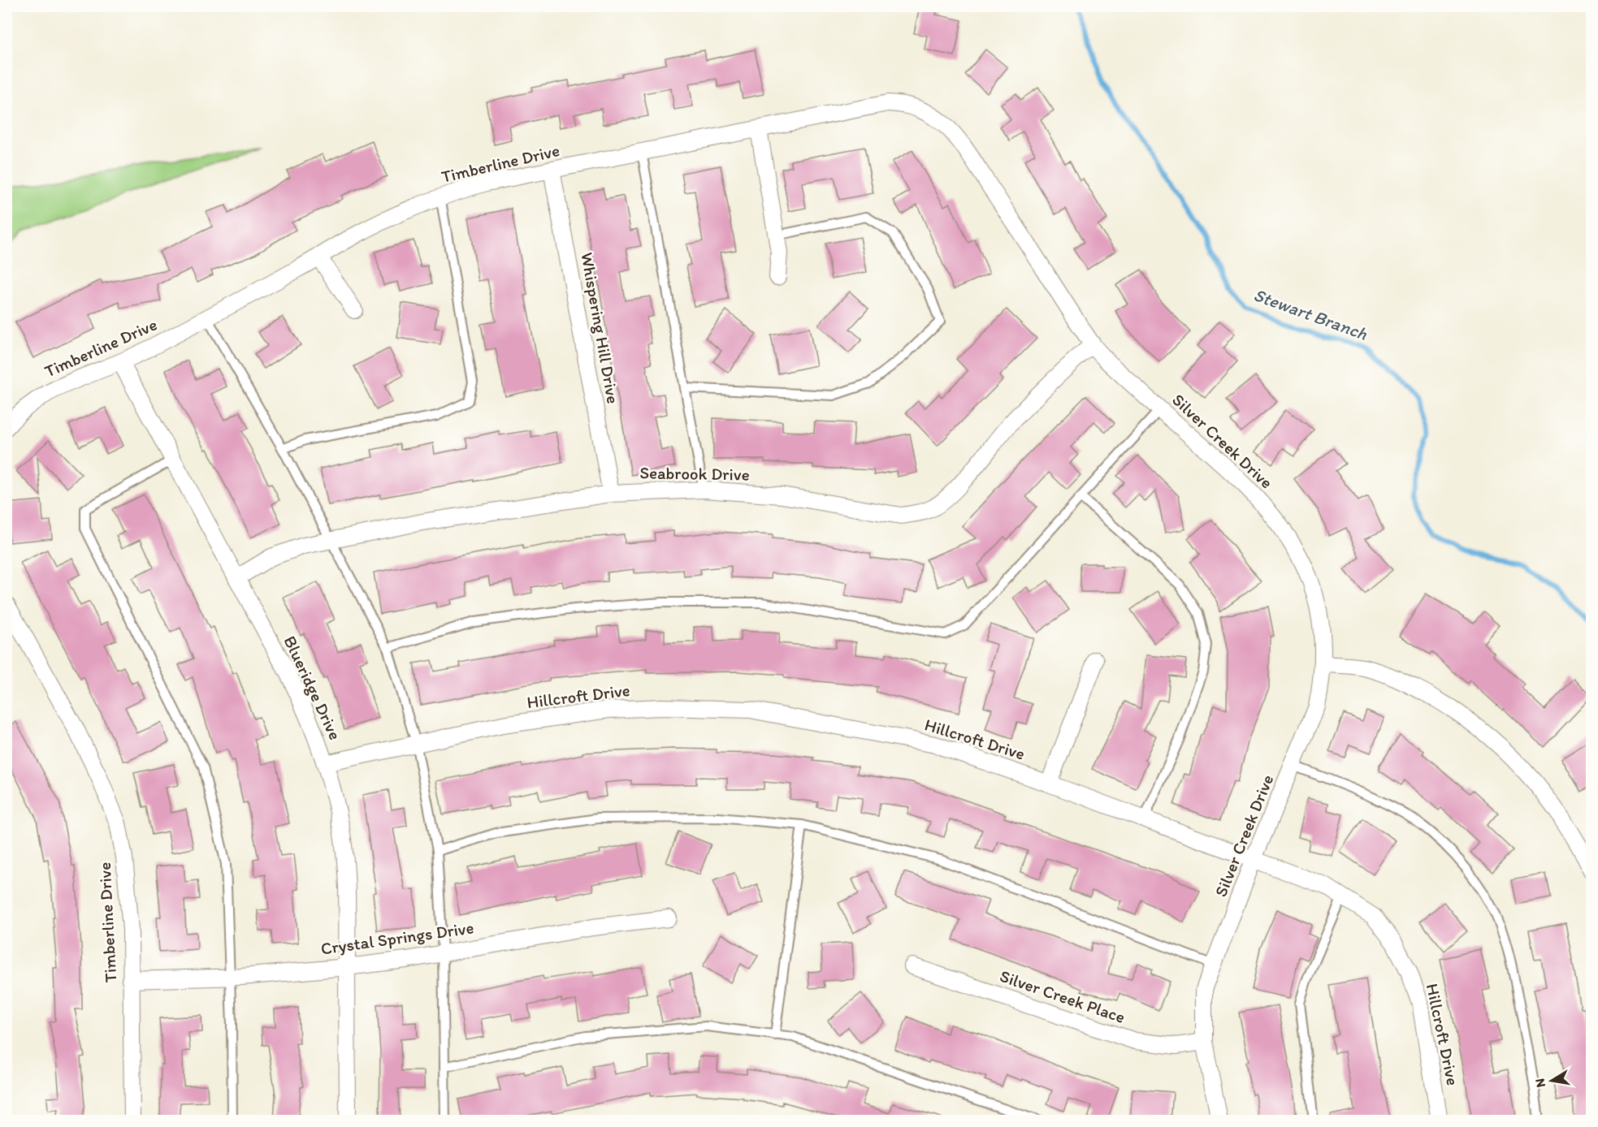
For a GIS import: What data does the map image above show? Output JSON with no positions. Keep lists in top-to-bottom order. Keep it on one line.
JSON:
{"streets":{"street":["Timberline Drive","Whispering Hill Drive","Silver Creek Drive","Seabrook Drive","Blueridge Drive","Hillcroft Drive","Crystal Springs Drive","Silver Creek Place"]},"crossings":[["Timberline Drive","Whispering Hill Drive"],["Timberline Drive","Silver Creek Drive"],["Timberline Drive","Blueridge Drive"],["Timberline Drive","Crystal Springs Drive"],["Whispering Hill Drive","Seabrook Drive"],["Silver Creek Drive","Seabrook Drive"],["Silver Creek Drive","Hillcroft Drive"],["Silver Creek Drive","Silver Creek Place"],["Seabrook Drive","Blueridge Drive"],["Blueridge Drive","Hillcroft Drive"],["Blueridge Drive","Crystal Springs Drive"]],"water":["Stewart Branch"],"north":"left"}
